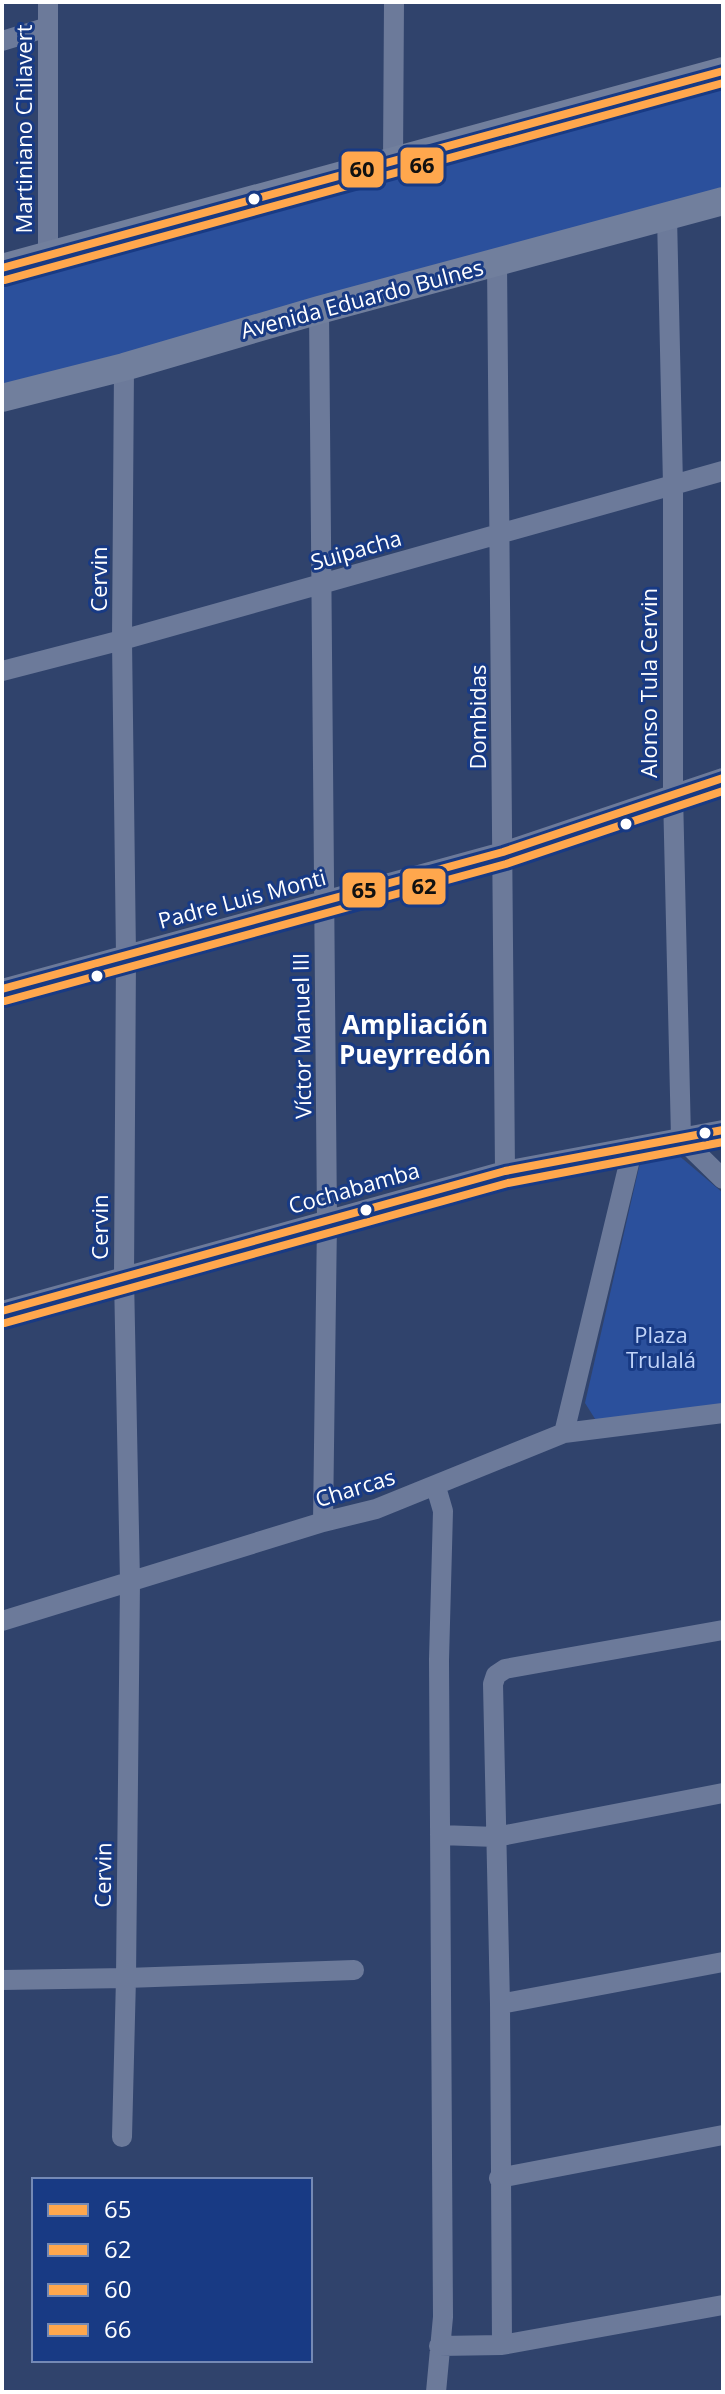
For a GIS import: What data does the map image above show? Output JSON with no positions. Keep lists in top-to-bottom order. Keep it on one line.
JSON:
{"streets":{"main road":["Avenida Eduardo Bulnes"],"street":["Martiniano Chilavert","Suipacha","Cervin","Alonso Tula Cervin","Dombidas","Padre Luis Monti","Víctor Manuel III","Cochabamba","Charcas"]},"crossings":[["Avenida Eduardo Bulnes","Cervin"],["Avenida Eduardo Bulnes","Alonso Tula Cervin"],["Avenida Eduardo Bulnes","Dombidas"],["Avenida Eduardo Bulnes","Víctor Manuel III"],["Suipacha","Cervin"],["Suipacha","Alonso Tula Cervin"],["Suipacha","Dombidas"],["Suipacha","Víctor Manuel III"],["Cervin","Padre Luis Monti"],["Cervin","Cochabamba"],["Cervin","Charcas"],["Alonso Tula Cervin","Padre Luis Monti"],["Alonso Tula Cervin","Cochabamba"],["Dombidas","Padre Luis Monti"],["Dombidas","Cochabamba"],["Padre Luis Monti","Víctor Manuel III"],["Víctor Manuel III","Cochabamba"],["Víctor Manuel III","Charcas"]],"districts":["Ampliación Pueyrredón"],"parks":["Plaza Trulalá"],"lines":["transit line 60","transit line 66","transit line 65","transit line 62"],"legend":["65","62","60","66"]}
